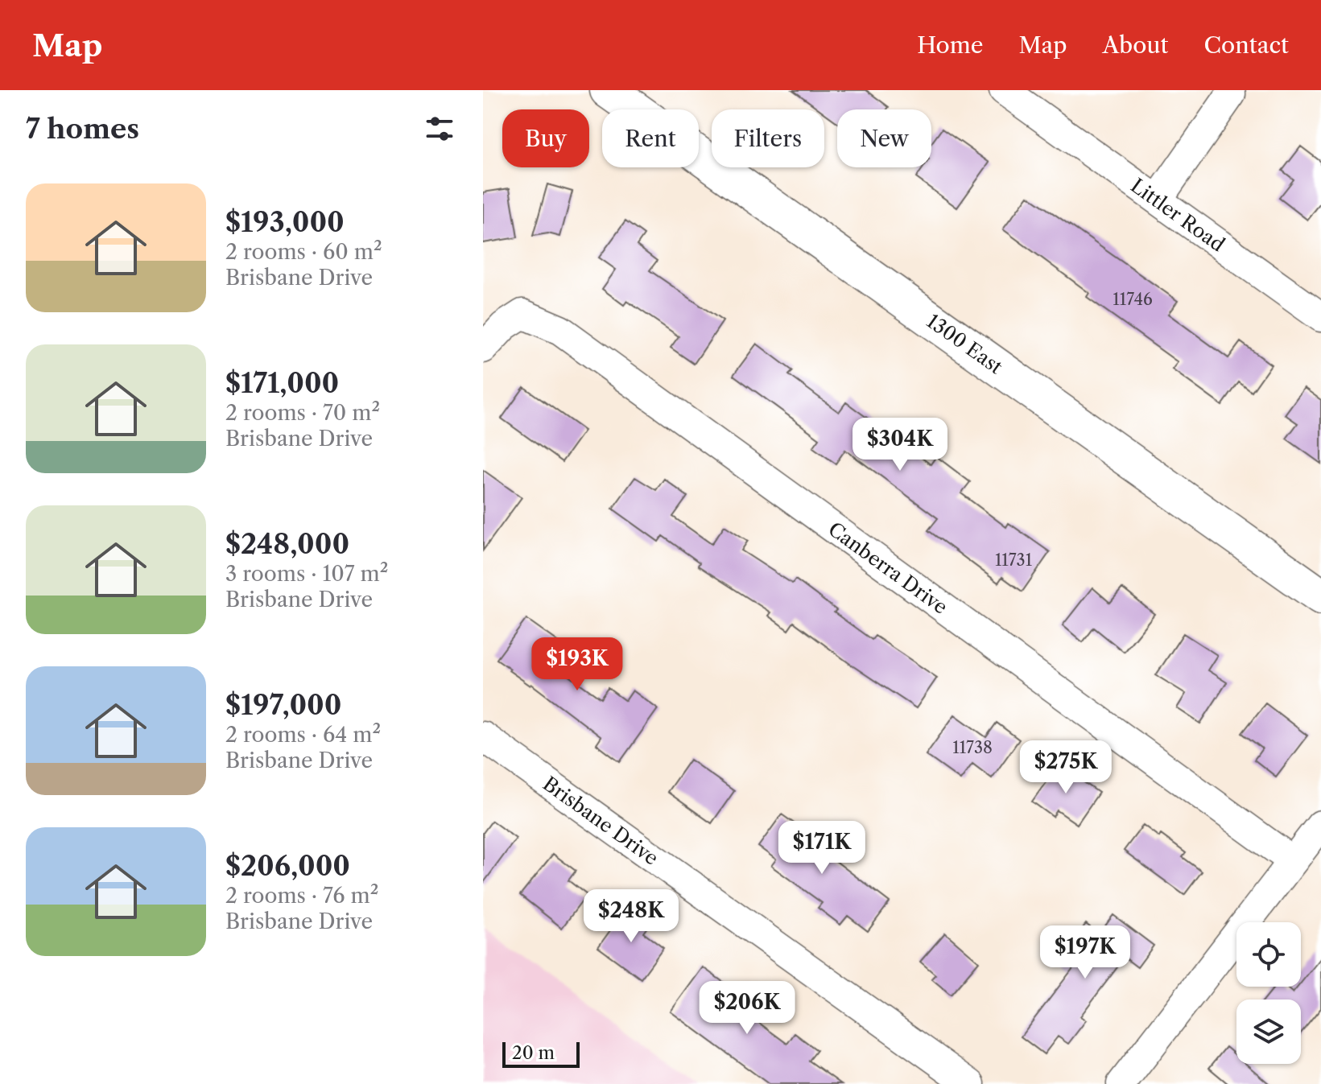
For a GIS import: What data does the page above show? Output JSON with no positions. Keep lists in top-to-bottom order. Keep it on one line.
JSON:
{"streets":{"main road":["1300 East"],"street":["Littler Road","Canberra Drive","Brisbane Drive"]},"house_numbers":["11746","11731","11738"],"scale_bar":"20 m","page":{"header":"Map","nav":["Home","Map","About","Contact"],"heading":"7 homes","chip":["Buy","Rent","Filters","New"],"list":[{"name":"$193,000","note":"2 rooms · 60 m² · Brisbane Drive"},{"name":"$171,000","note":"2 rooms · 70 m² · Brisbane Drive"},{"name":"$248,000","note":"3 rooms · 107 m² · Brisbane Drive"},{"name":"$197,000","note":"2 rooms · 64 m² · Brisbane Drive"},{"name":"$206,000","note":"2 rooms · 76 m² · Brisbane Drive"}],"price":["$304K","$193K","$275K","$171K","$248K","$197K","$206K"],"scale":"20 m"}}
